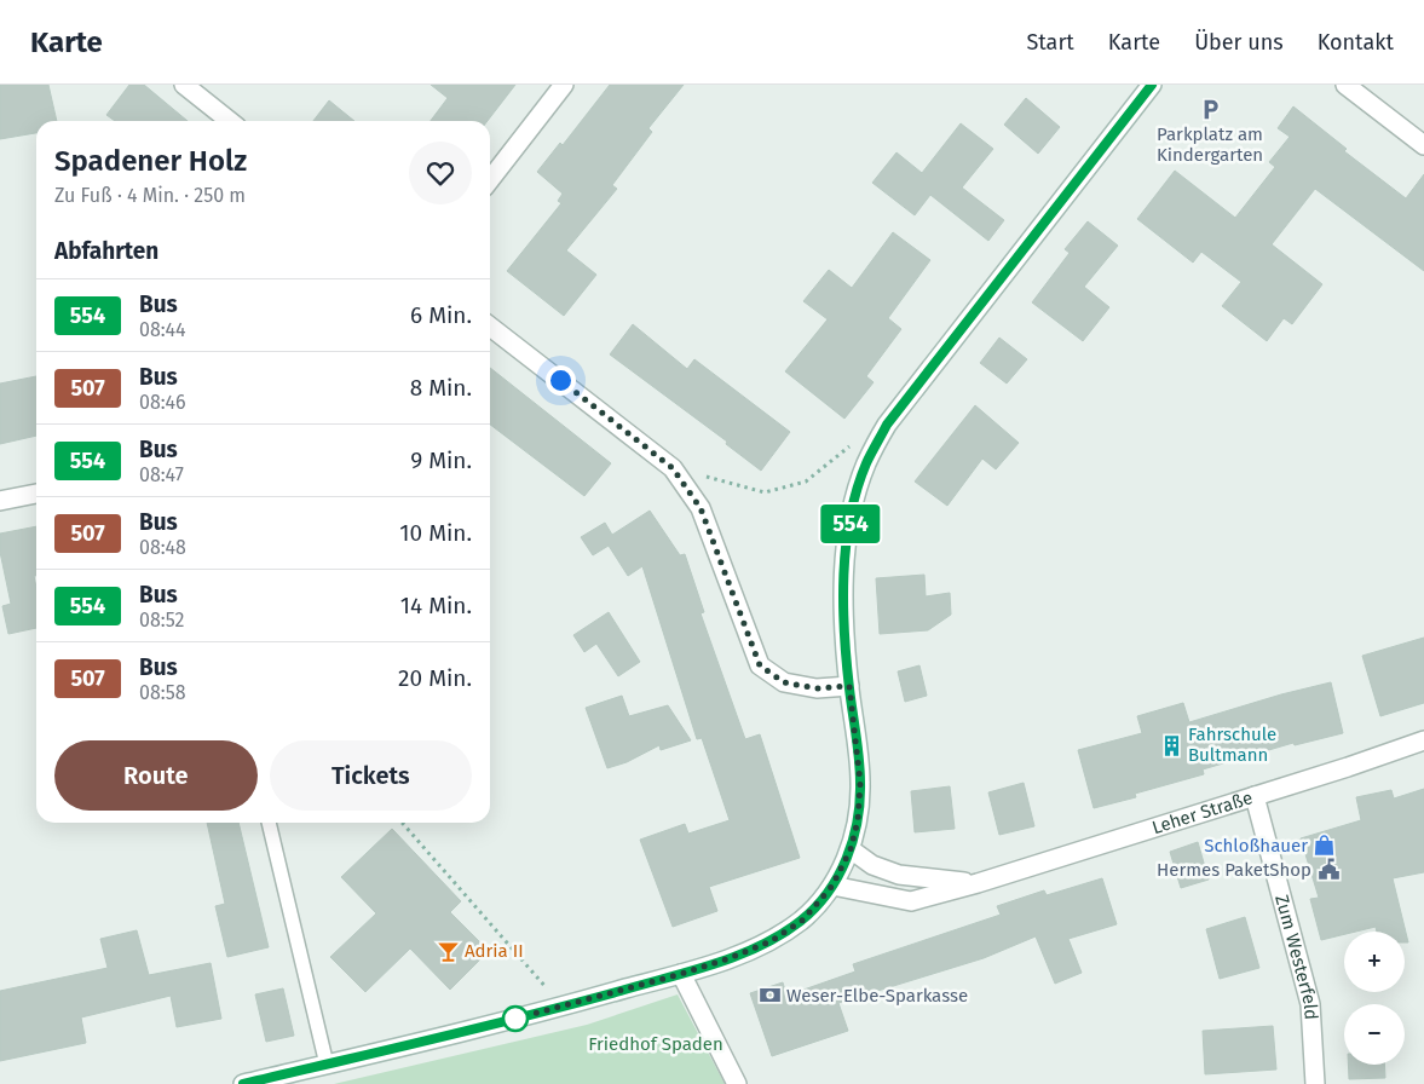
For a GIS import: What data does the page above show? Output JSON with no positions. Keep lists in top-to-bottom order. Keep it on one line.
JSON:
{"streets":{"street":["Leher Straße","Zum Westerfeld"]},"crossings":[["Leher Straße","Zum Westerfeld"]],"parks":["Friedhof Spaden"],"places":{"parking":["Parkplatz am Kindergarten"],"building":["Fahrschule Bultmann"],"shop":["Schloßhauer"],"public building":["Hermes PaketShop"],"bar":["Adria II"],"bank":["Weser-Elbe-Sparkasse"]},"lines":["bus line 554"],"page":{"header":"Karte","nav":["Start","Karte","Über uns","Kontakt"],"on_map":"554","heading":[["Spadener Holz","Zu Fuß · 4 Min. · 250 m"],"Abfahrten"],"list":[{"mark":"554","name":"Bus","note":"08:44","value":"6 Min."},{"mark":"507","name":"Bus","note":"08:46","value":"8 Min."},{"mark":"554","name":"Bus","note":"08:47","value":"9 Min."},{"mark":"507","name":"Bus","note":"08:48","value":"10 Min."},{"mark":"554","name":"Bus","note":"08:52","value":"14 Min."},{"mark":"507","name":"Bus","note":"08:58","value":"20 Min."}],"buttons":["Route","Tickets"],"map_buttons":["+","−"]}}
